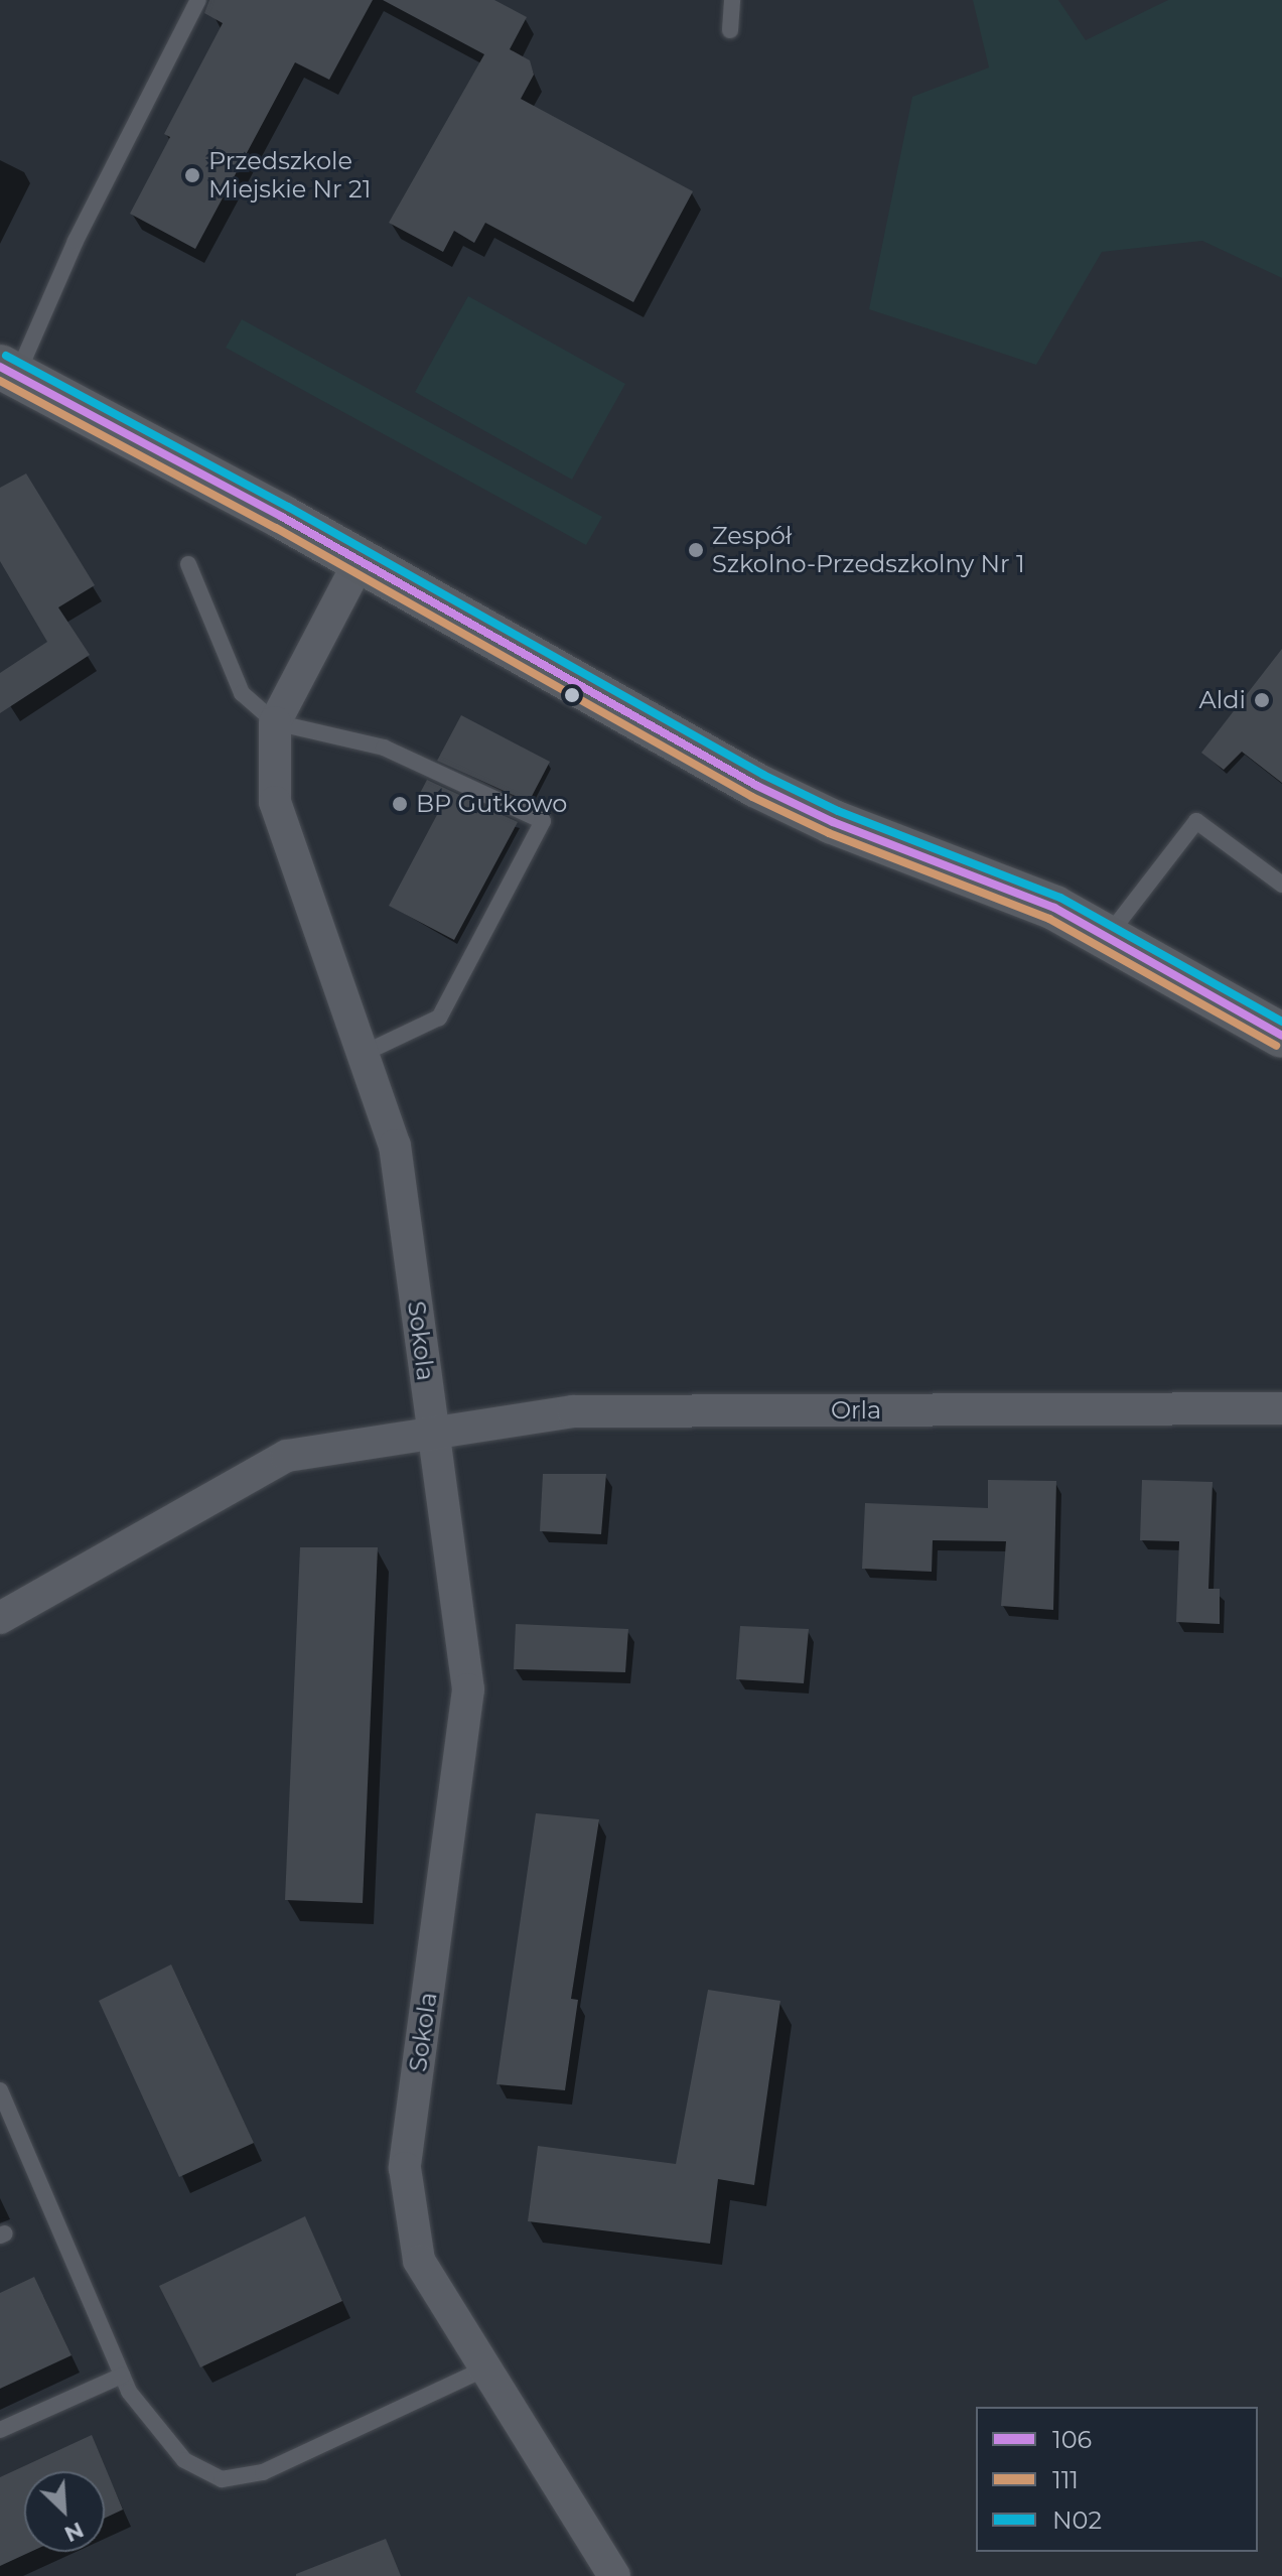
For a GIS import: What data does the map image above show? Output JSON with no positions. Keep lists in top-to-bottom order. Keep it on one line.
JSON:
{"streets":{"street":["Sokola","Orla"]},"crossings":[["Sokola","Orla"]],"places":["Przedszkole Miejskie Nr 21","Zespół Szkolno-Przedszkolny Nr 1","Aldi","BP Gutkowo"],"lines":["transit line N02","transit line 106","transit line 111"],"legend":["106","111","N02"],"north":"bottom right"}
